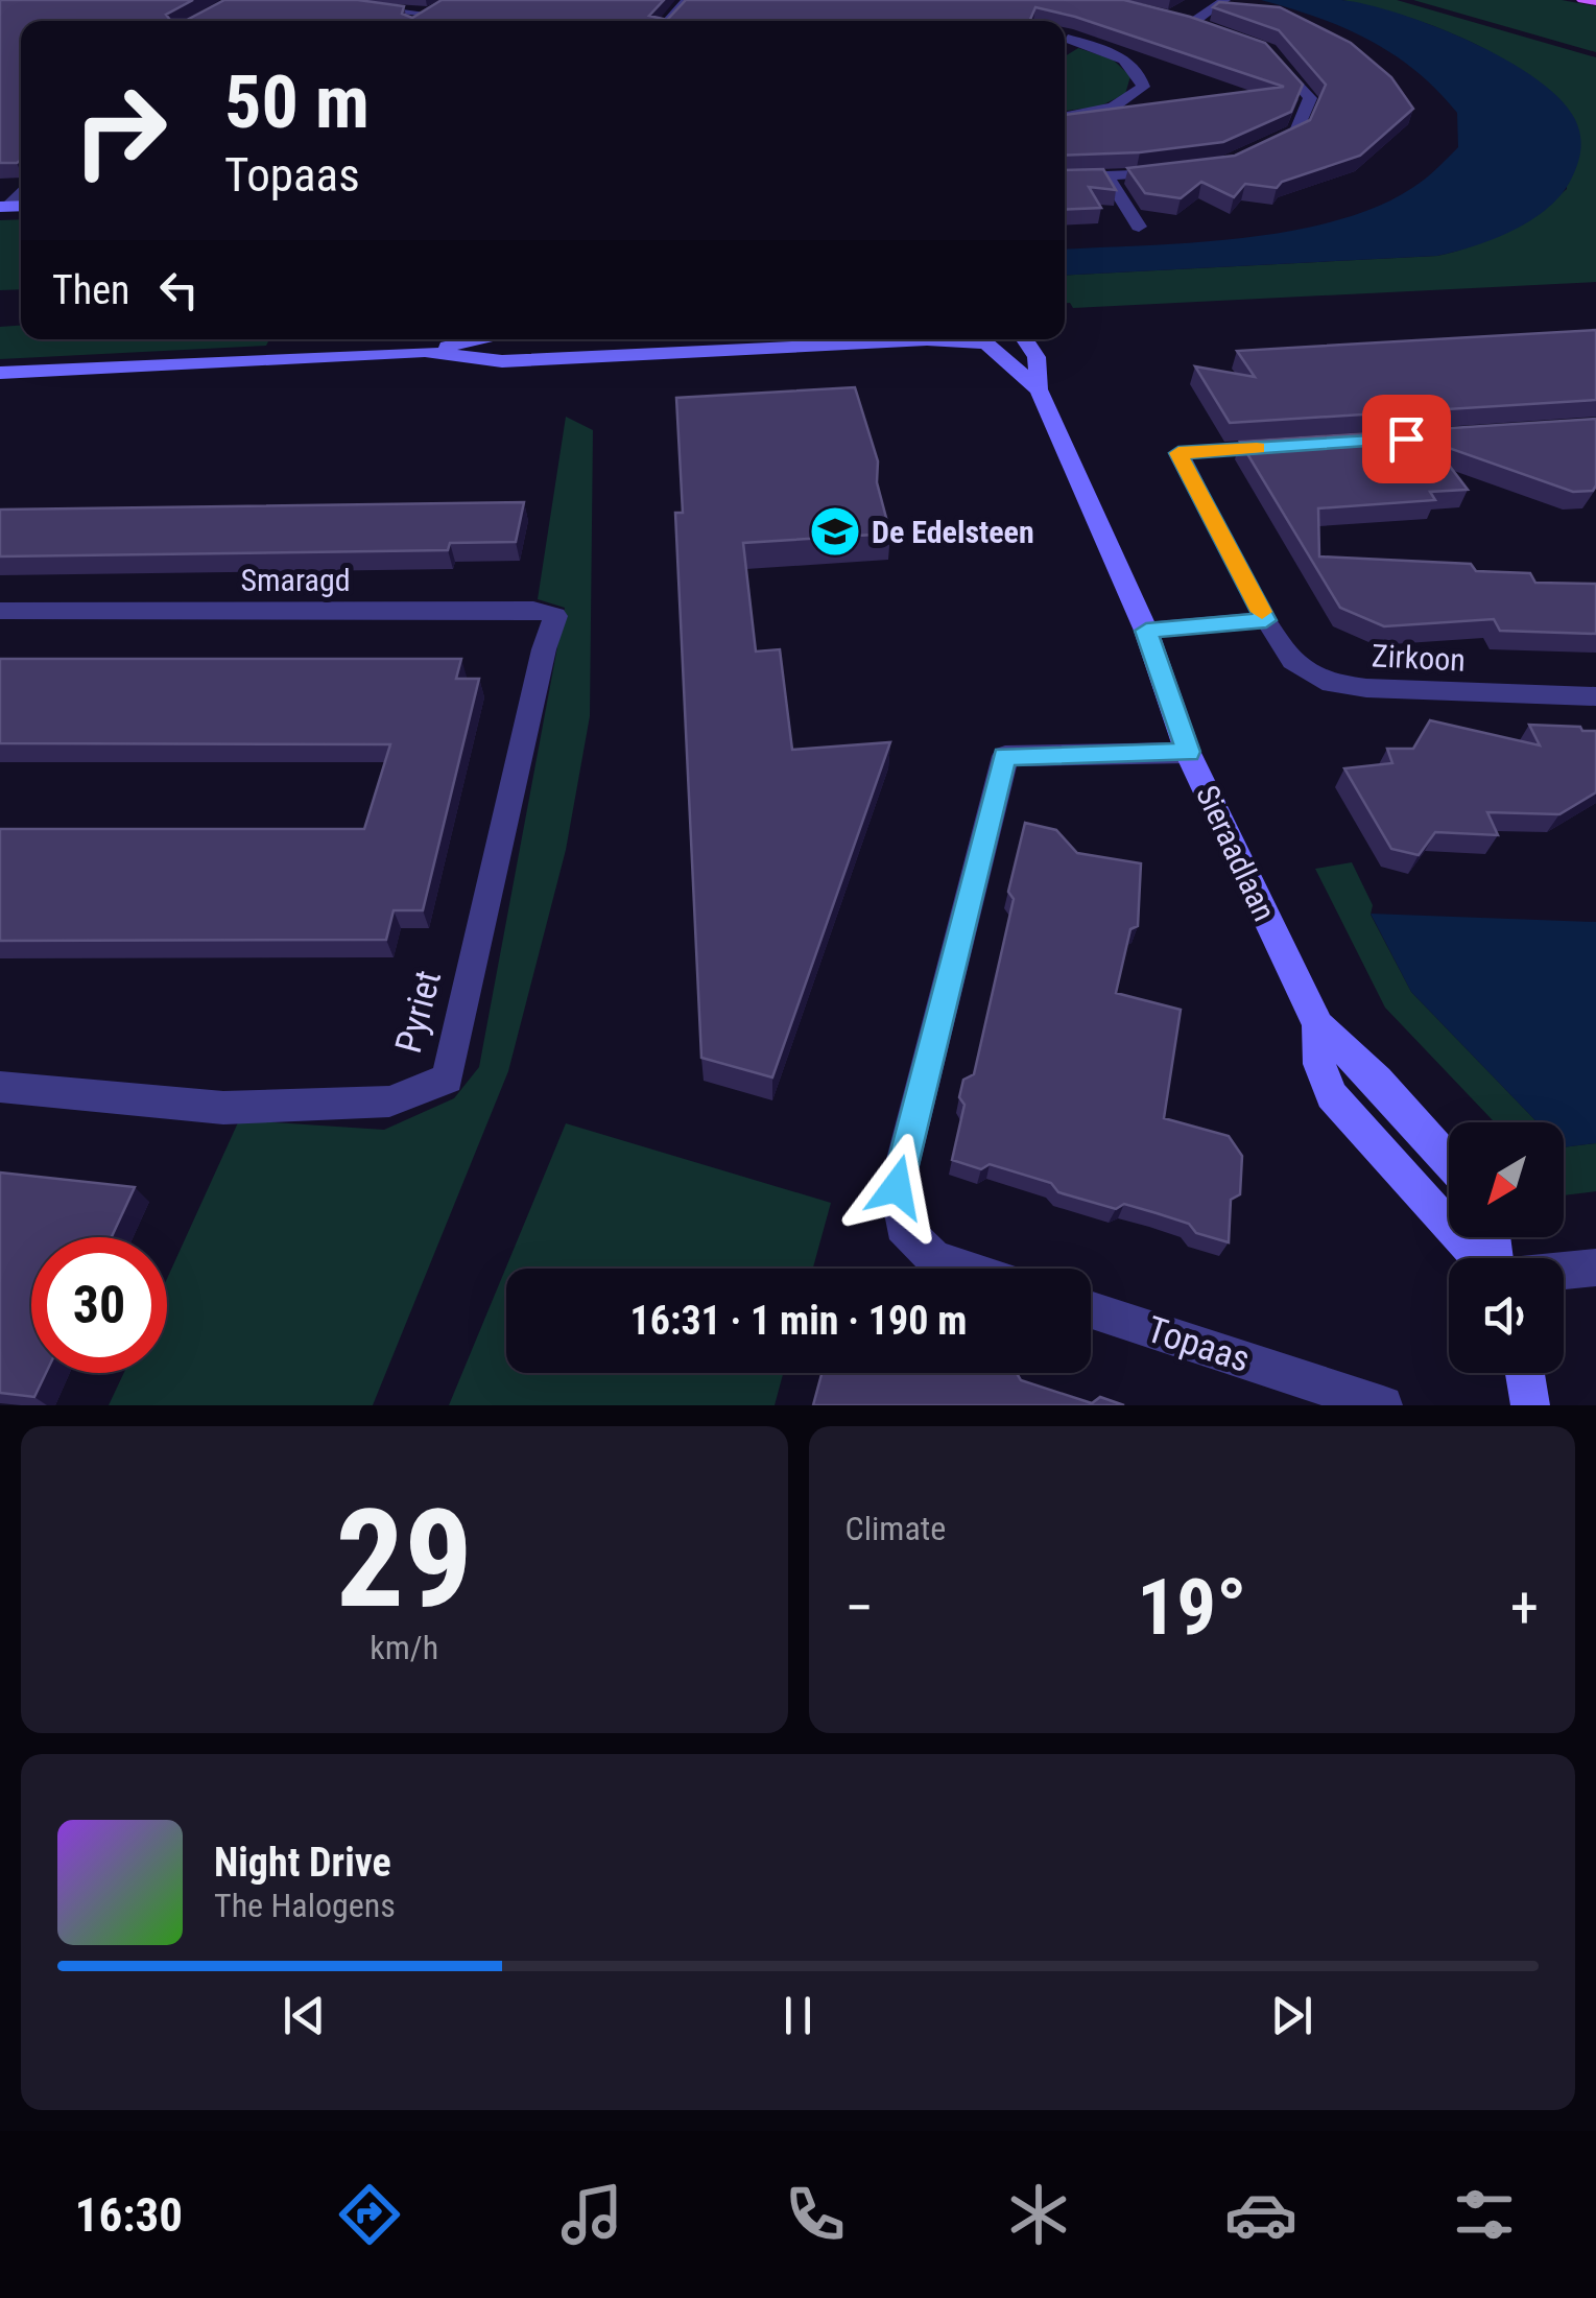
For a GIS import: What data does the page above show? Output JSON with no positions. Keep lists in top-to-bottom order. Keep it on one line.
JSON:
{"streets":{"street":["Smaragd","Zirkoon","Sieraadlaan","Pyriet","Topaas"]},"crossings":[["Smaragd","Pyriet"]],"places":{"school or university":["De Edelsteen"]},"north":"bottom left","page":{"turn":["50 m","Topaas"],"then":"Then","limit":"30","trip":"16:31 · 1 min · 190 m","tile":[["29","km/h"],"Climate"],"heat":["−","19°","+"],"song":["Night Drive","The Halogens"],"tabs":"16:30"}}
